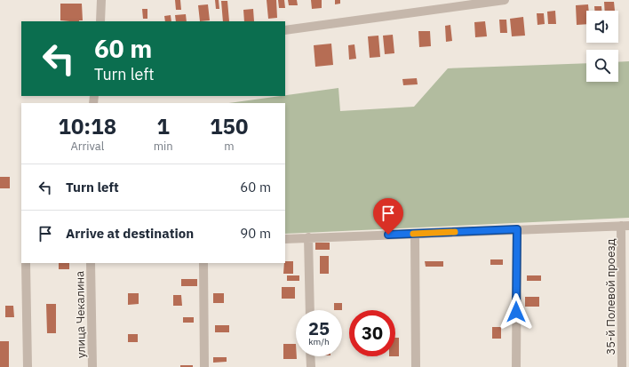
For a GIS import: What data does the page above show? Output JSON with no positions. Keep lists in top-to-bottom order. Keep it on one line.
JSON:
{"streets":{"street":["35-й Полевой проезд","улица Чекалина"]},"page":{"turn":["60 m","Turn left"],"eta":["10:18","Arrival","1","min","150","m"],"list":[{"name":"Turn left","value":"60 m"},{"name":"Arrive at destination","value":"90 m"}],"speed":"25 km/h","limit":"30"}}
